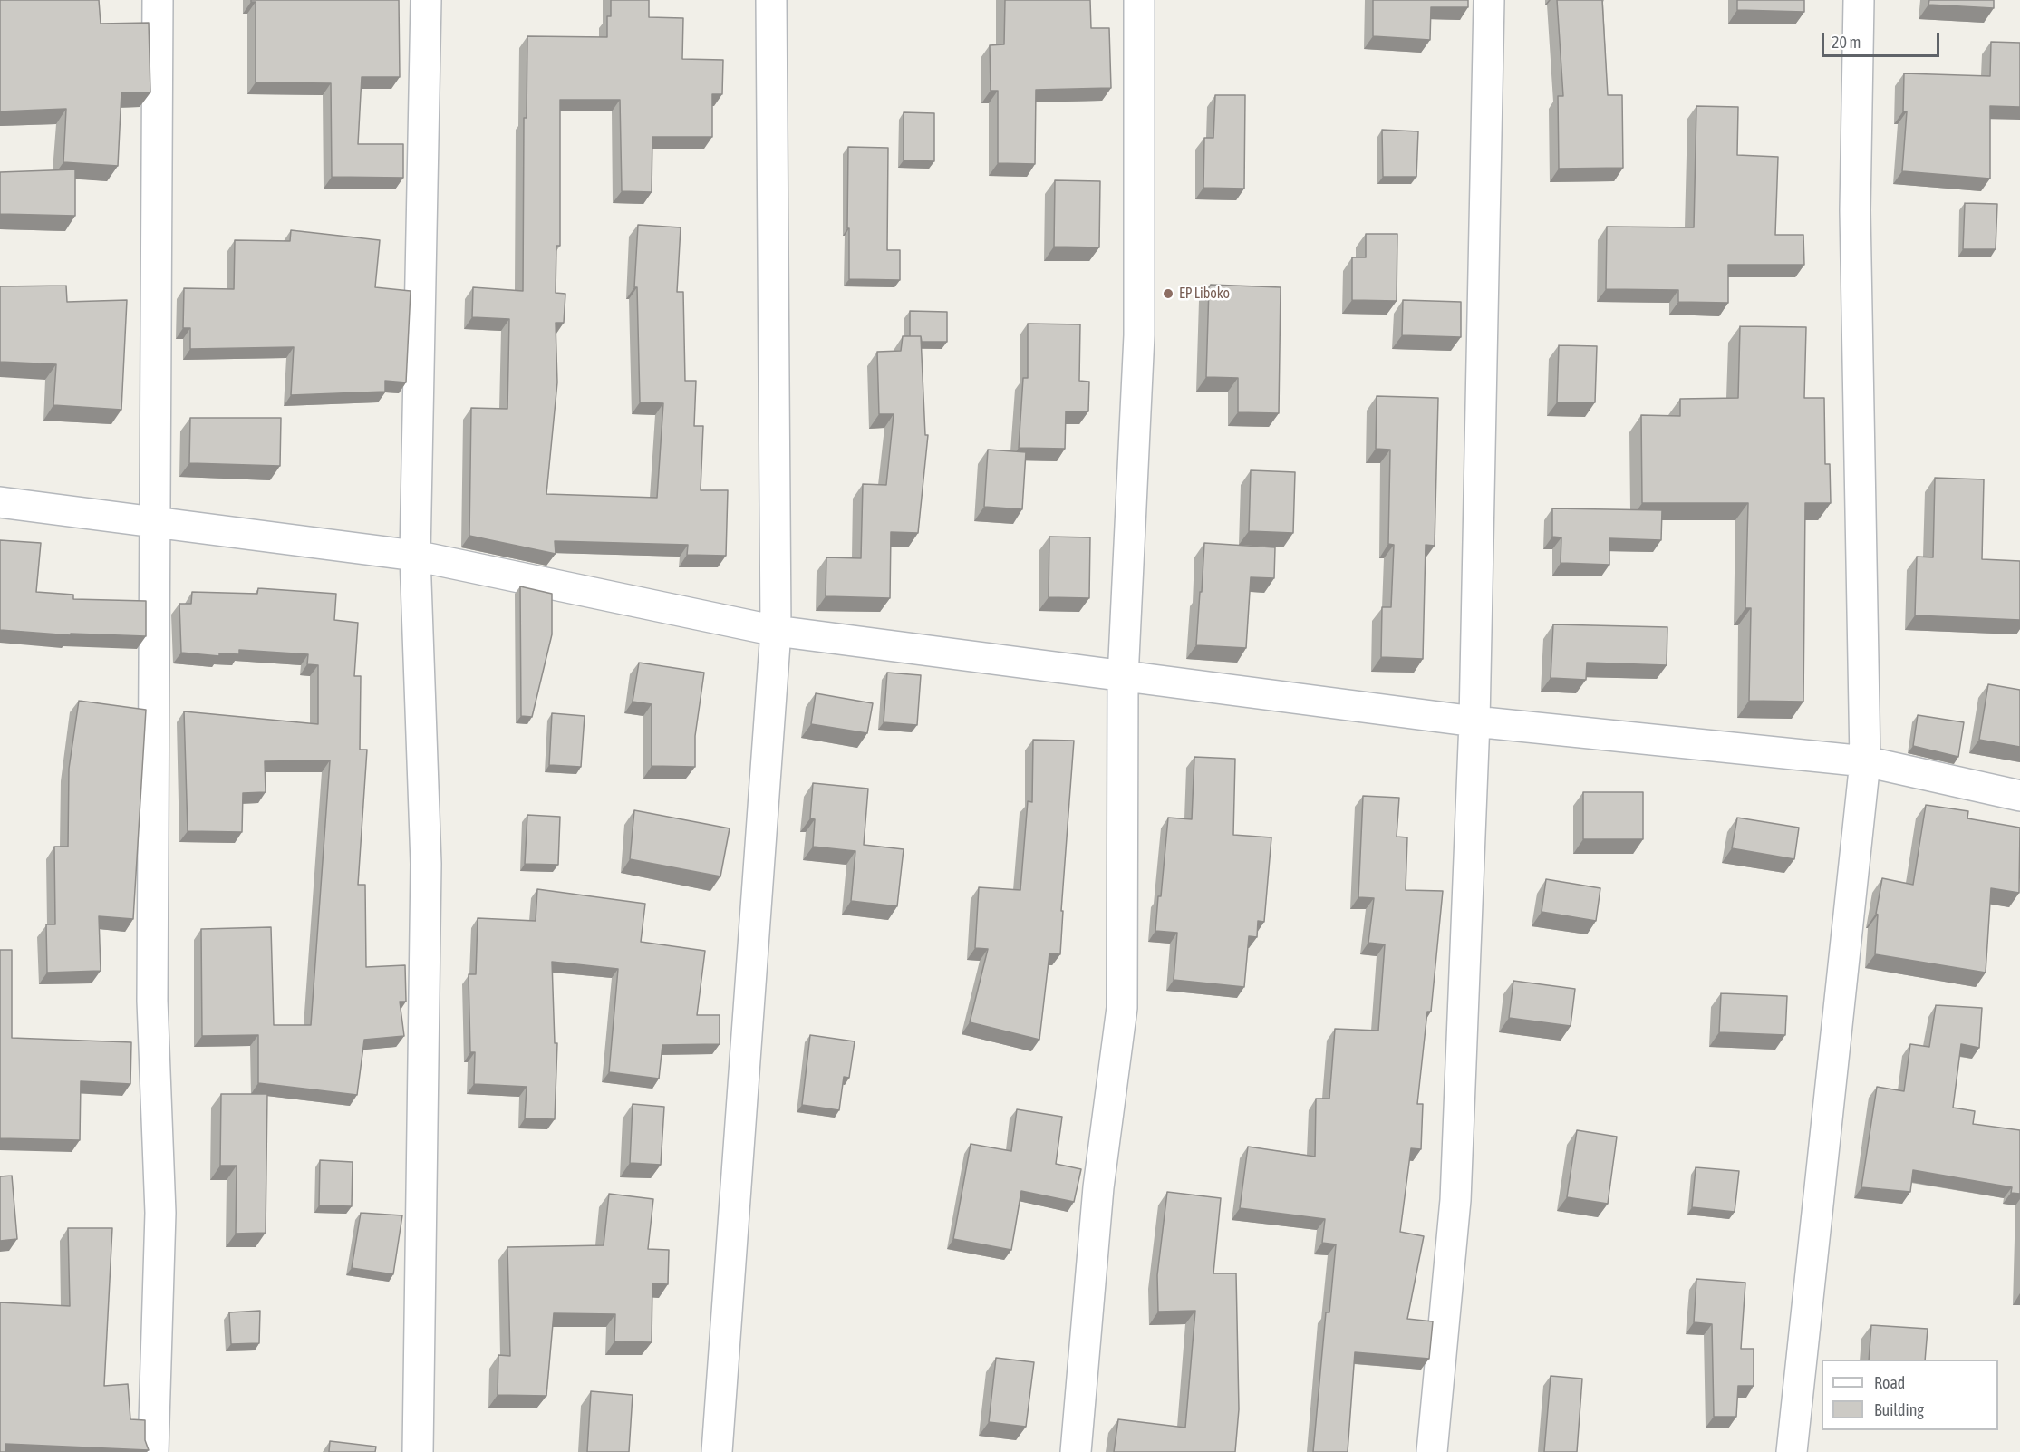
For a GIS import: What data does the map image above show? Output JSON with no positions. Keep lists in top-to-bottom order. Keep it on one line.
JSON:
{"places":["EP Liboko"],"legend":["Road","Building"],"scale_bar":"20 m"}
